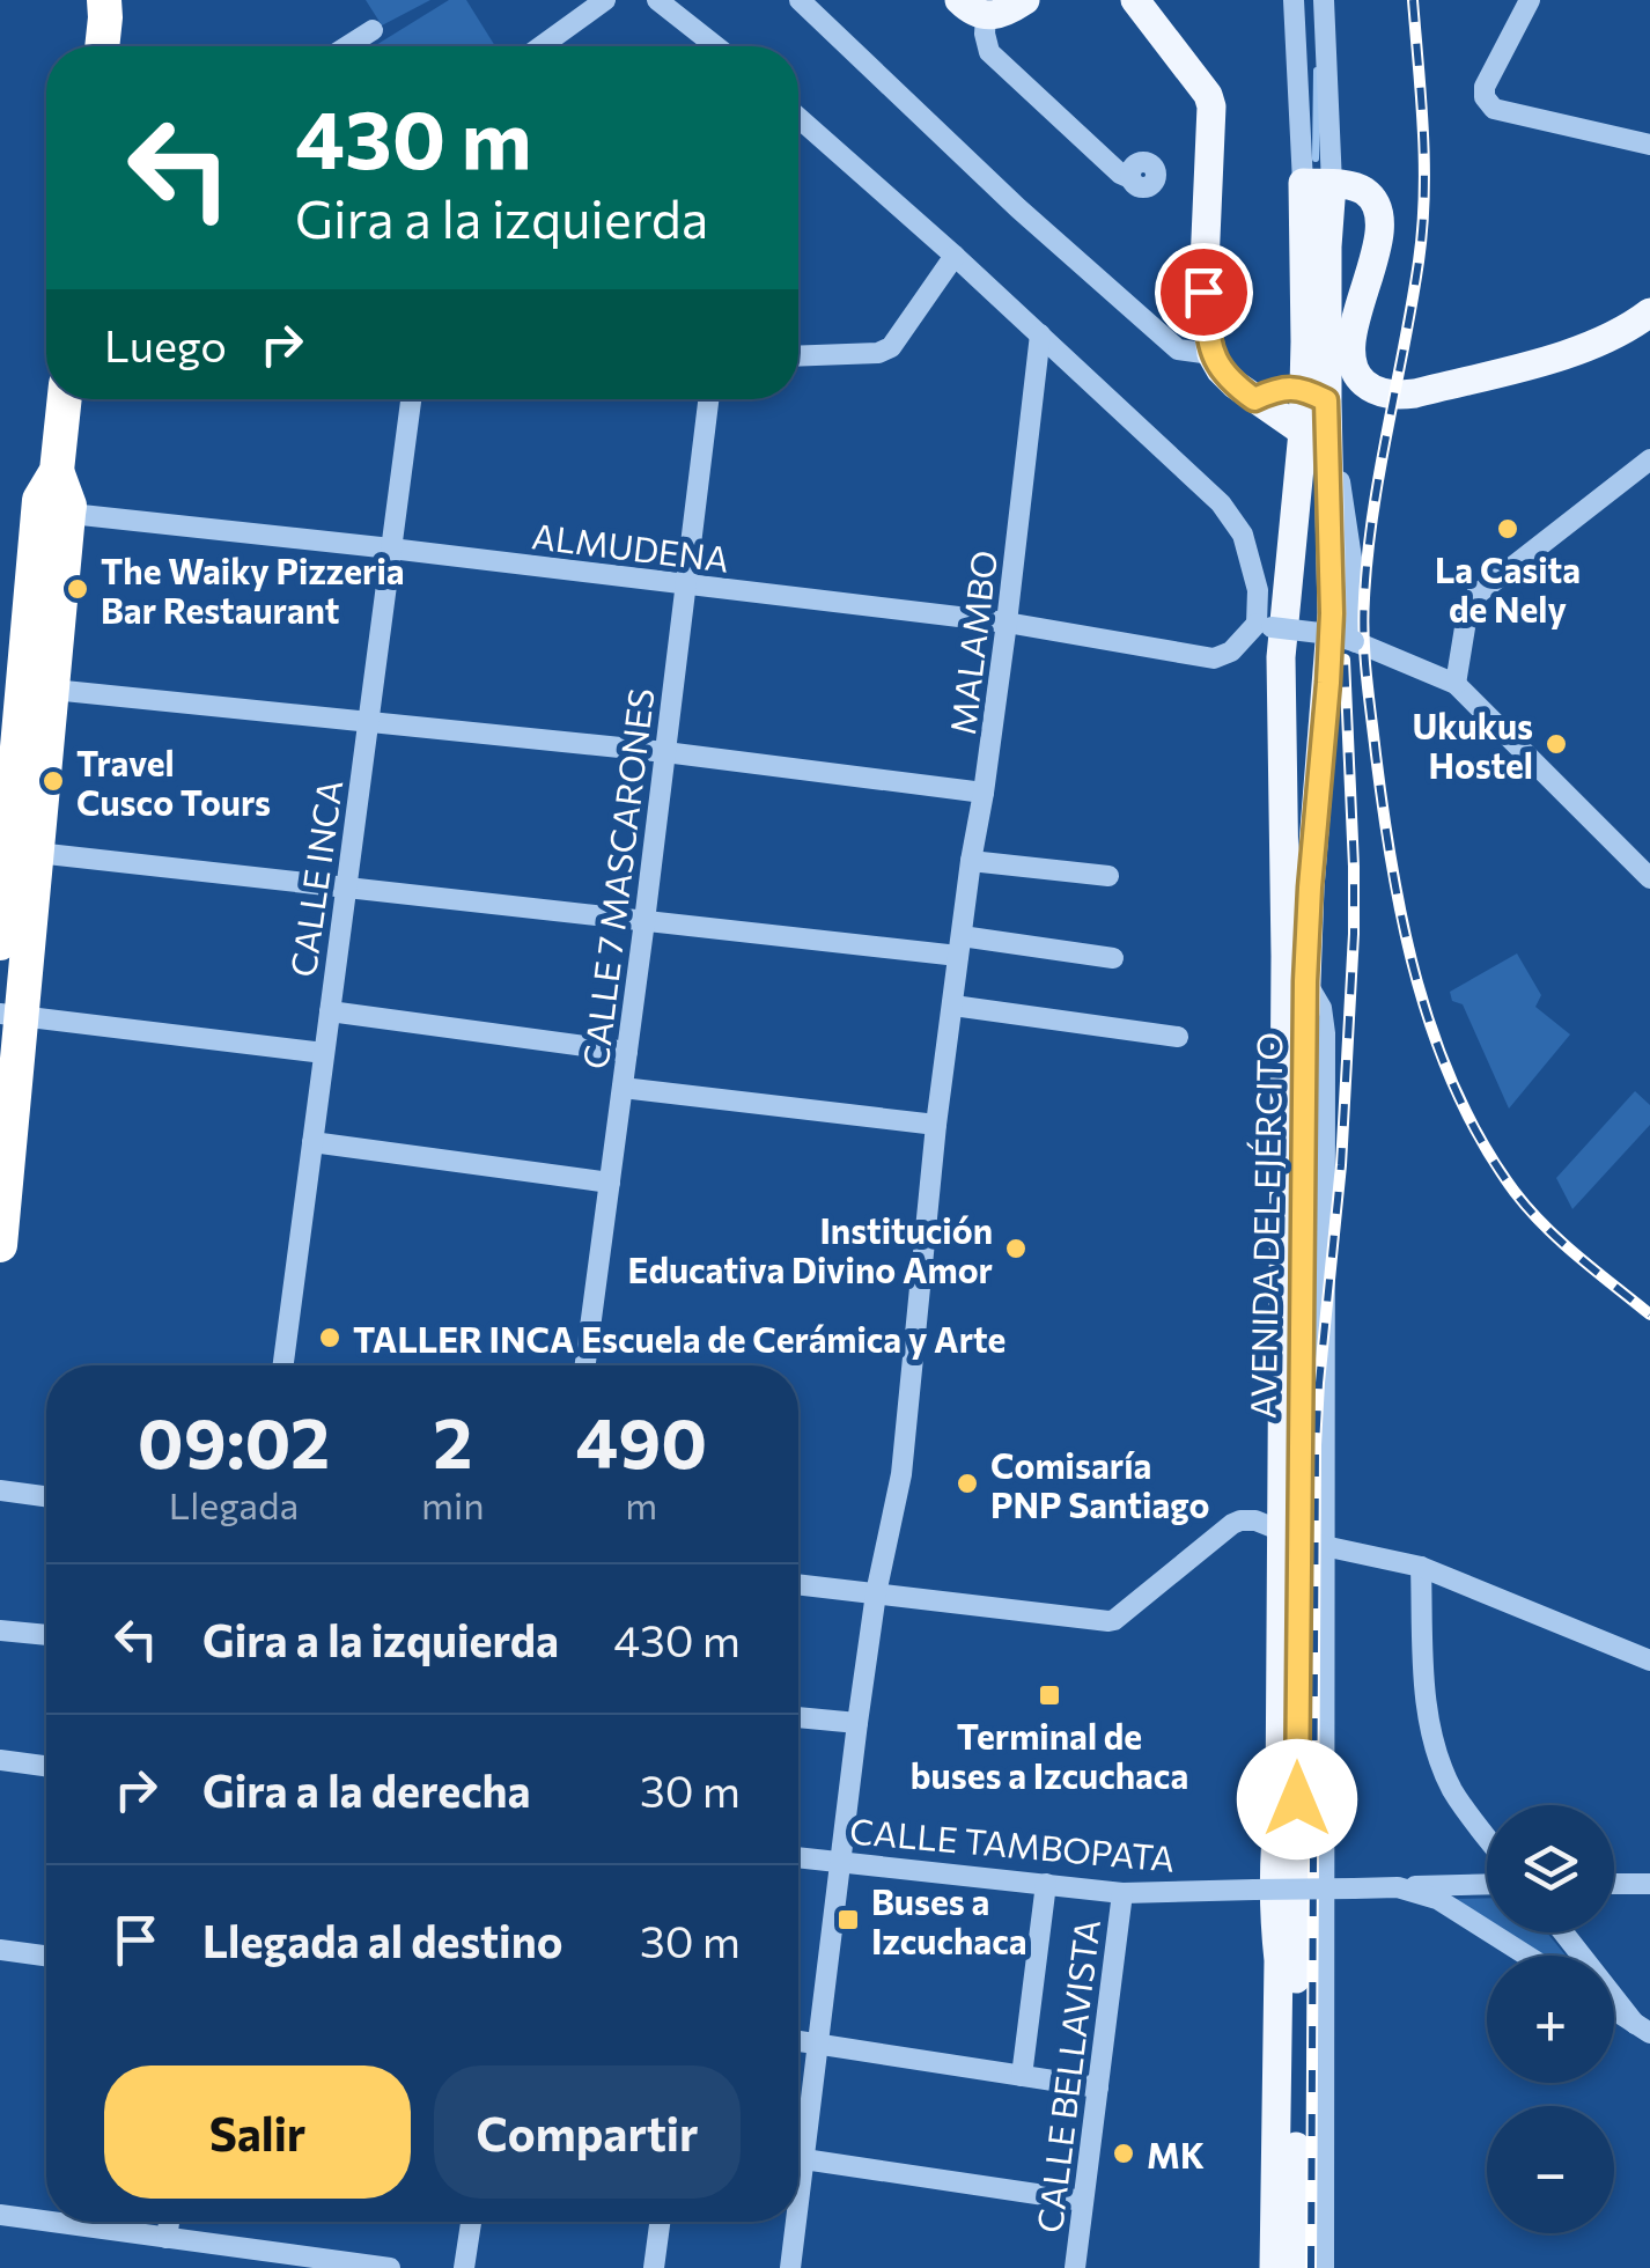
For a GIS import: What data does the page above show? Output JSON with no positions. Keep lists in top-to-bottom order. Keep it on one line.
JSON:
{"streets":{"main road":["AVENIDA DEL EJÉRCITO"],"street":["ALMUDENA","MALAMBO","CALLE INCA","CALLE 7 MASCARONES","CALLE TAMBOPATA","CALLE BELLAVISTA"]},"crossings":[["ALMUDENA","MALAMBO"],["ALMUDENA","CALLE INCA"],["ALMUDENA","CALLE 7 MASCARONES"],["MALAMBO","CALLE TAMBOPATA"],["CALLE TAMBOPATA","CALLE BELLAVISTA"]],"places":{"other":["La Casita de Nely","The Waiky Pizzeria Bar Restaurant","Ukukus Hostel","Travel Cusco Tours","Institución Educativa Divino Amor","TALLER INCA Escuela de Cerámica y Arte","Comisaría PNP Santiago","MK"],"transit":["Terminal de buses a Izcuchaca","Buses a Izcuchaca"]},"page":{"turn":["430 m","Gira a la izquierda"],"then":"Luego","eta":["09:02","Llegada","2","min","490","m"],"list":[{"name":"Gira a la izquierda","value":"430 m"},{"name":"Gira a la derecha","value":"30 m"},{"name":"Llegada al destino","value":"30 m"}],"map_buttons":["+","−"],"buttons":["Salir","Compartir"]}}
